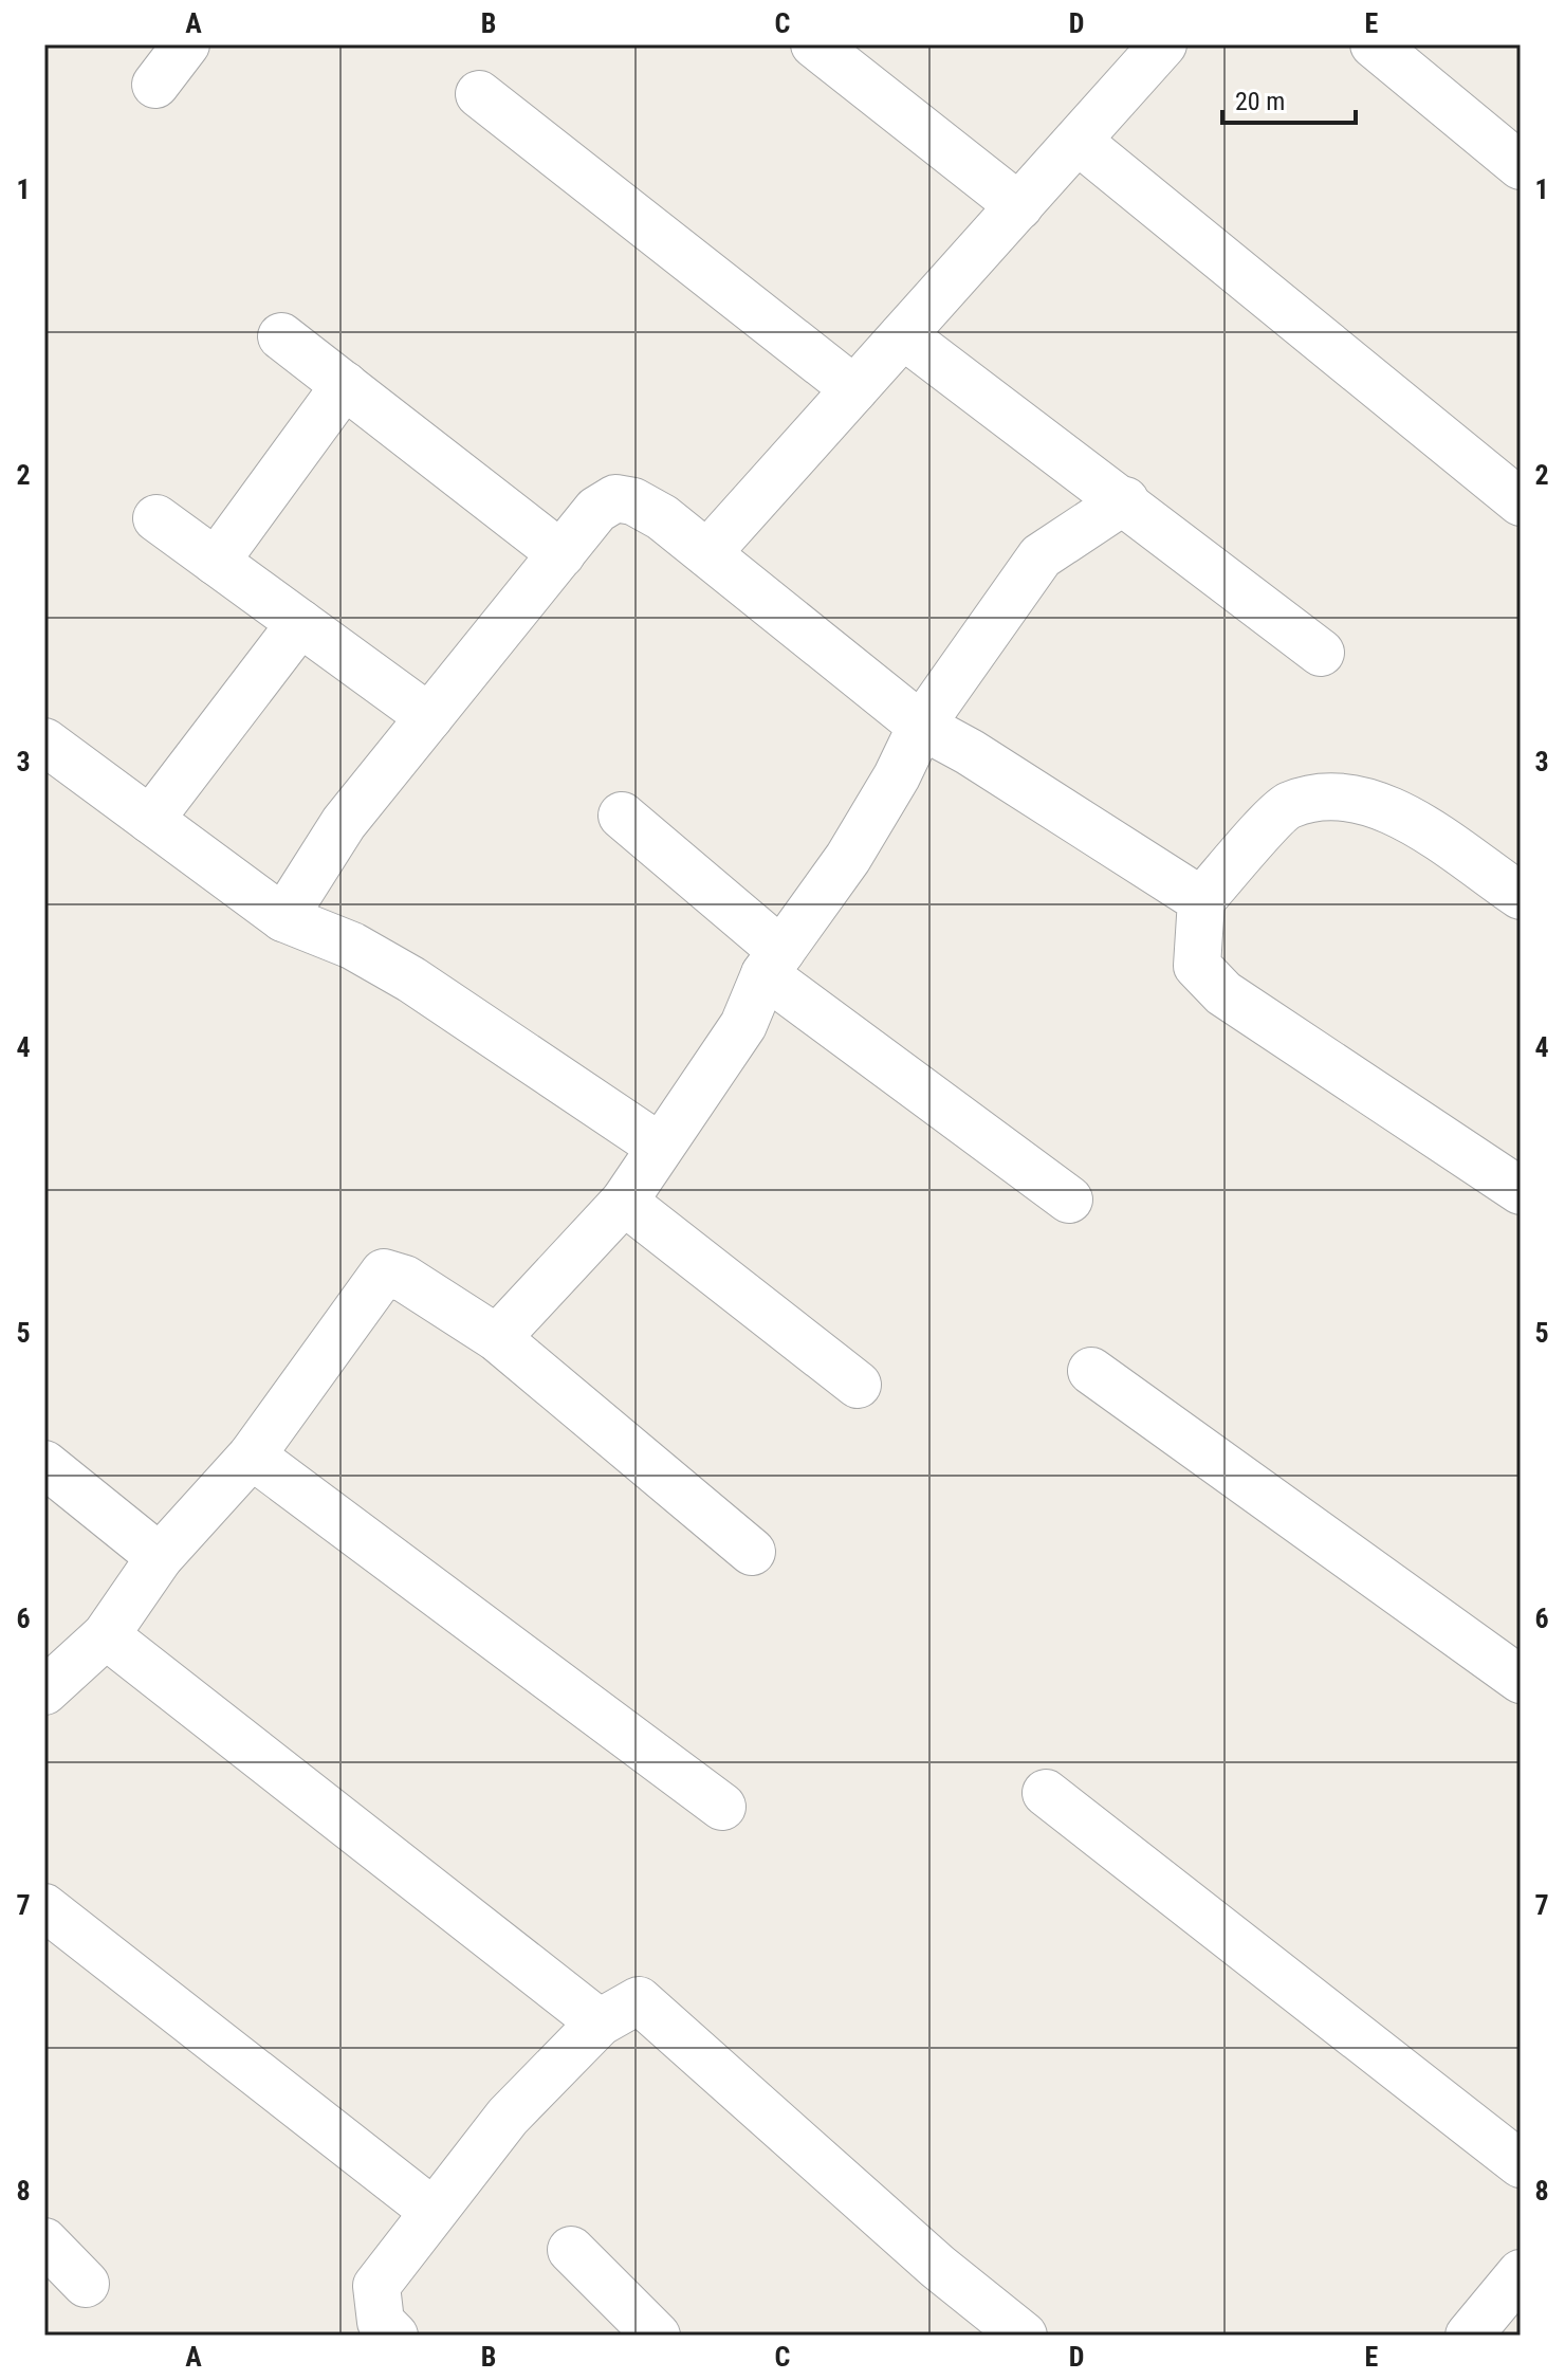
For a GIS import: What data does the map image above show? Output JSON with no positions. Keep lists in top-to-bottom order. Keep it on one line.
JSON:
{"scale_bar":"20 m","grid":{"columns":["A","B","C","D","E"],"rows":["1","2","3","4","5","6","7","8"]}}
